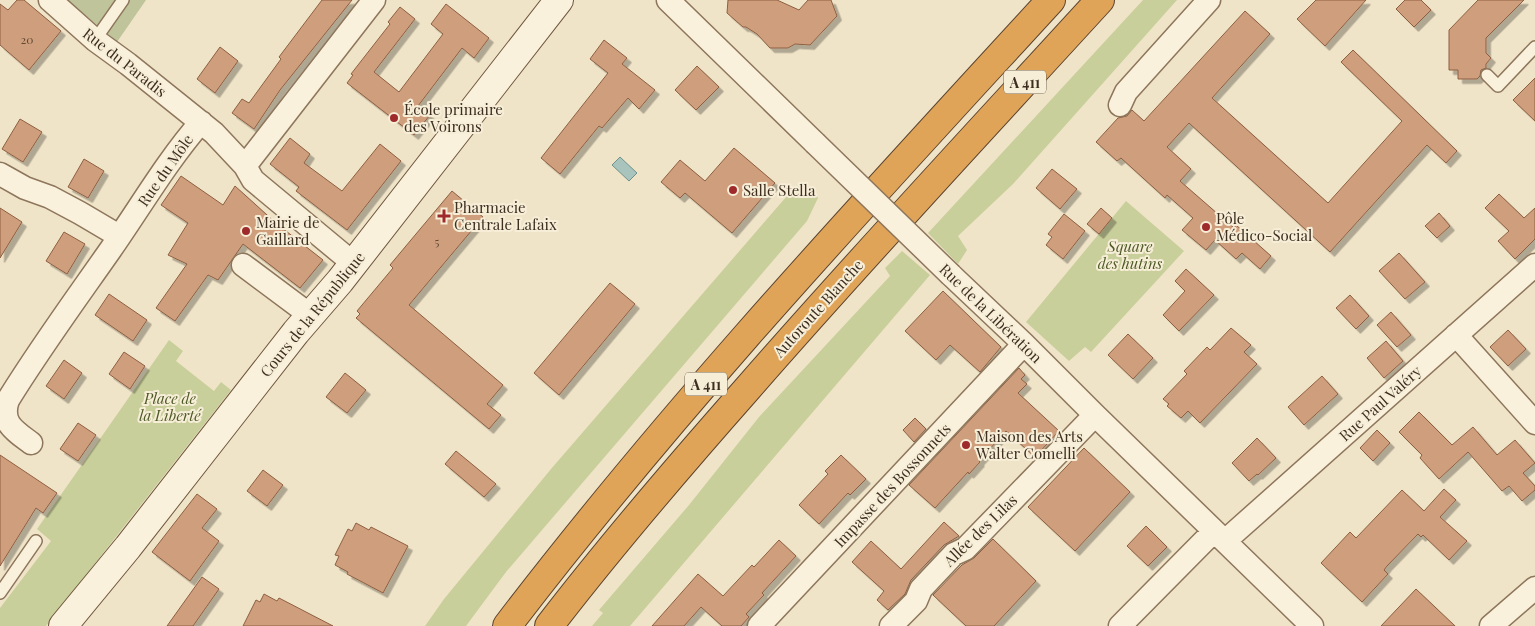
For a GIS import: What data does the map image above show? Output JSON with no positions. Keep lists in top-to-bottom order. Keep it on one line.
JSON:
{"streets":{"highway":["A 411","Autoroute Blanche"],"street":["Rue du Paradis","Rue du Môle","Rue de la Libération","Cours de la République","Rue Paul Valéry","Impasse des Bossonnets","Allée des Lilas"]},"crossings":[["Rue du Paradis","Rue du Môle"],["Rue de la Libération","Rue Paul Valéry"],["Rue de la Libération","Impasse des Bossonnets"],["Rue de la Libération","Allée des Lilas"]],"parks":["Square des hutins","Place de la Liberté"],"places":{"other":["École primaire des Voirons","Salle Stella","Pôle Médico-Social","Mairie de Gaillard","Maison des Arts Walter Comelli"],"health":["Pharmacie Centrale Lafaix"]},"house_numbers":["20","5"]}
